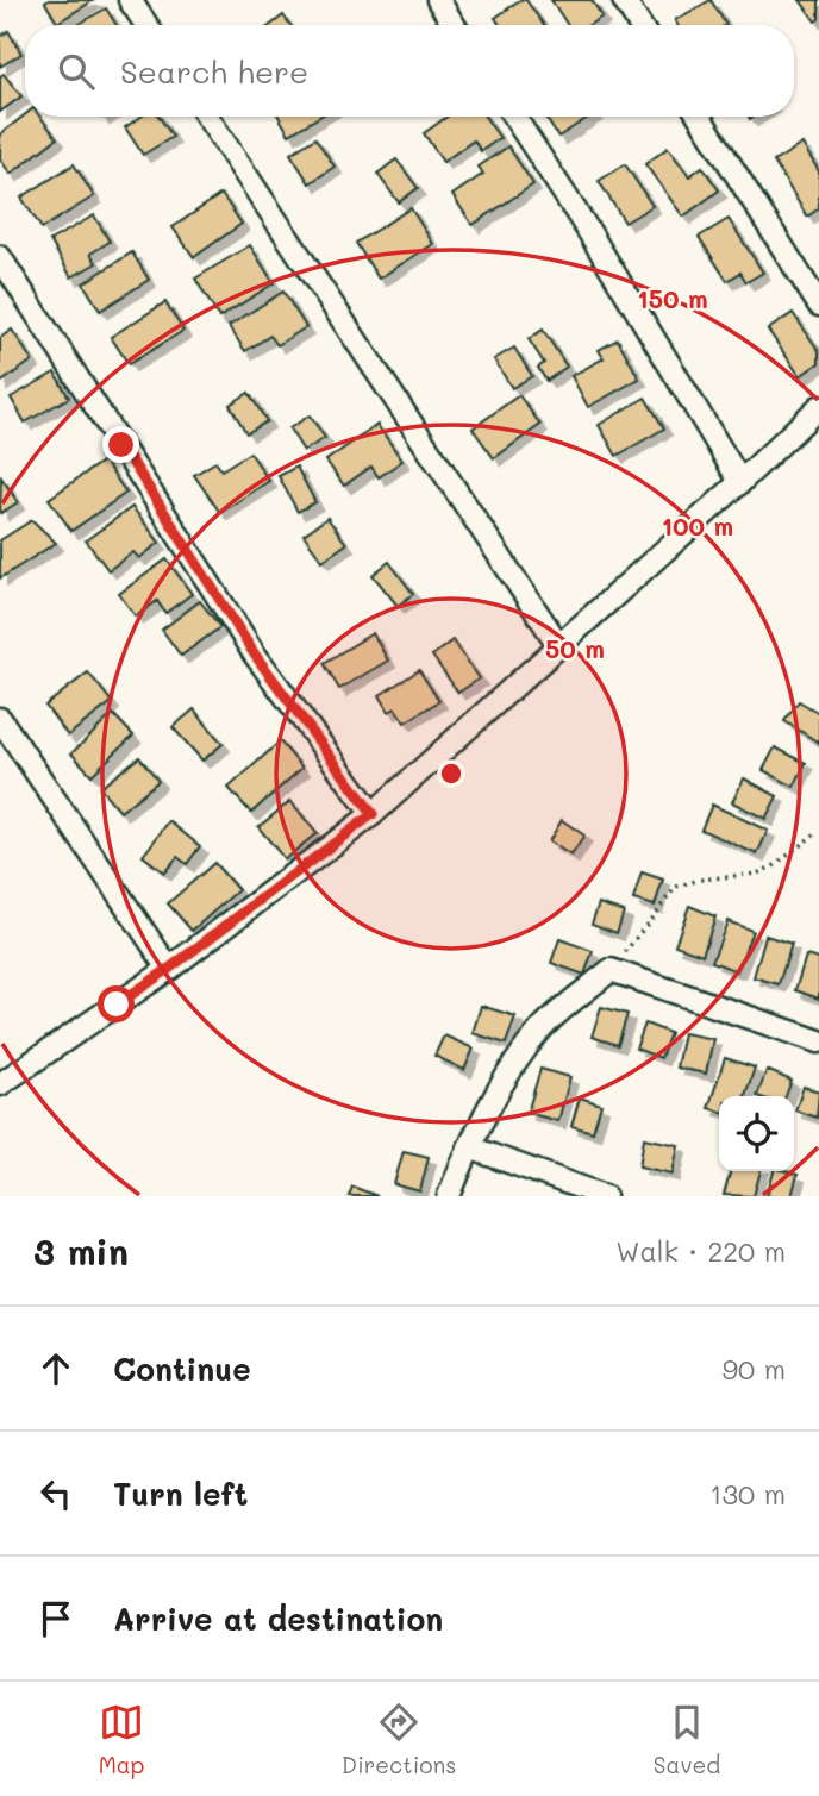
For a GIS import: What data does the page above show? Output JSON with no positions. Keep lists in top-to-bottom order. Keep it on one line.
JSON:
{"page":{"search":"Search here","heading":["3 min","Walk · 220 m"],"list":[["Continue","90 m"],["Turn left","130 m"],"Arrive at destination"],"nav":["Map","Directions","Saved"]},"rings":["150 m","100 m","50 m"]}
